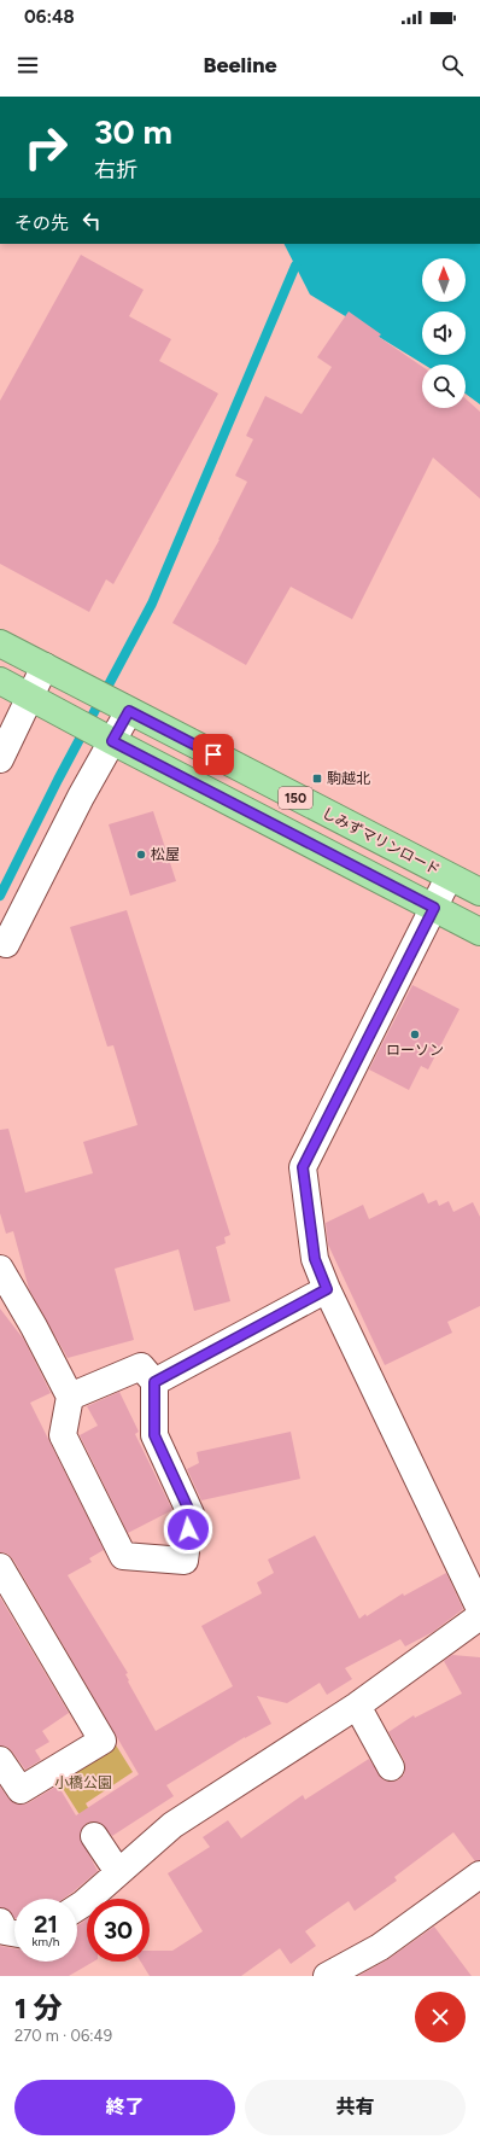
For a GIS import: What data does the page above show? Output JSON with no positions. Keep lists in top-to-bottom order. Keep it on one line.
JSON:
{"streets":{"highway":["150","しみずマリンロード"]},"parks":["小橋公園"],"places":{"transit":["駒越北"],"other":["松屋","ローソン"]},"north":"top","page":{"status":"06:48","header":"Beeline","turn":["30 m","右折"],"then":"その先","speed":"21 km/h","limit":"30","heading":["1 分","270 m · 06:49"],"buttons":["終了","共有"]}}
